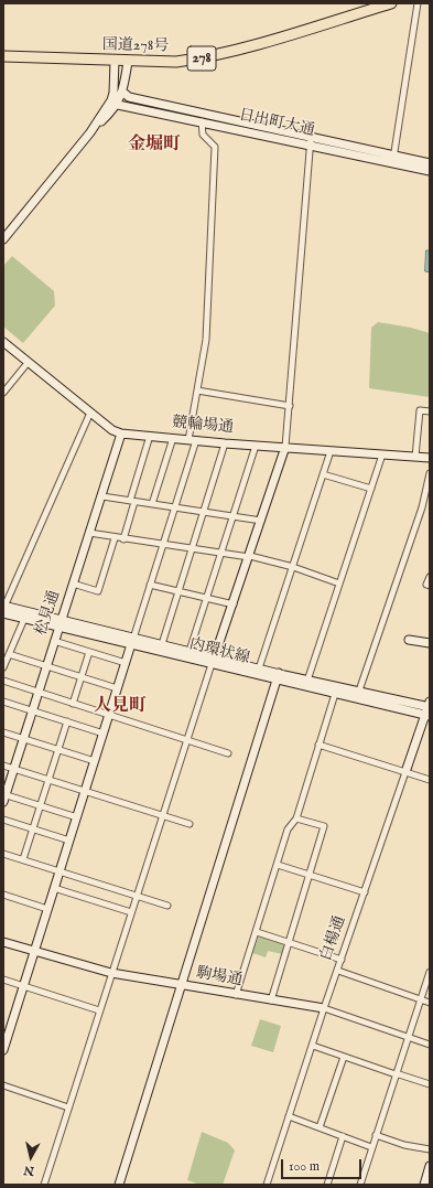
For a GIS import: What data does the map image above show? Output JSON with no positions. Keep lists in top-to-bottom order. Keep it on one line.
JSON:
{"streets":{"highway":["国道278号","278"],"street":["日出町大通","競輪場通","松見通","内環状線","白楊通","駒場通"]},"crossings":[["競輪場通","松見通"],["松見通","内環状線"],["内環状線","白楊通"],["白楊通","駒場通"]],"districts":["金堀町","人見町"],"scale_bar":"100 m","north":"bottom"}
